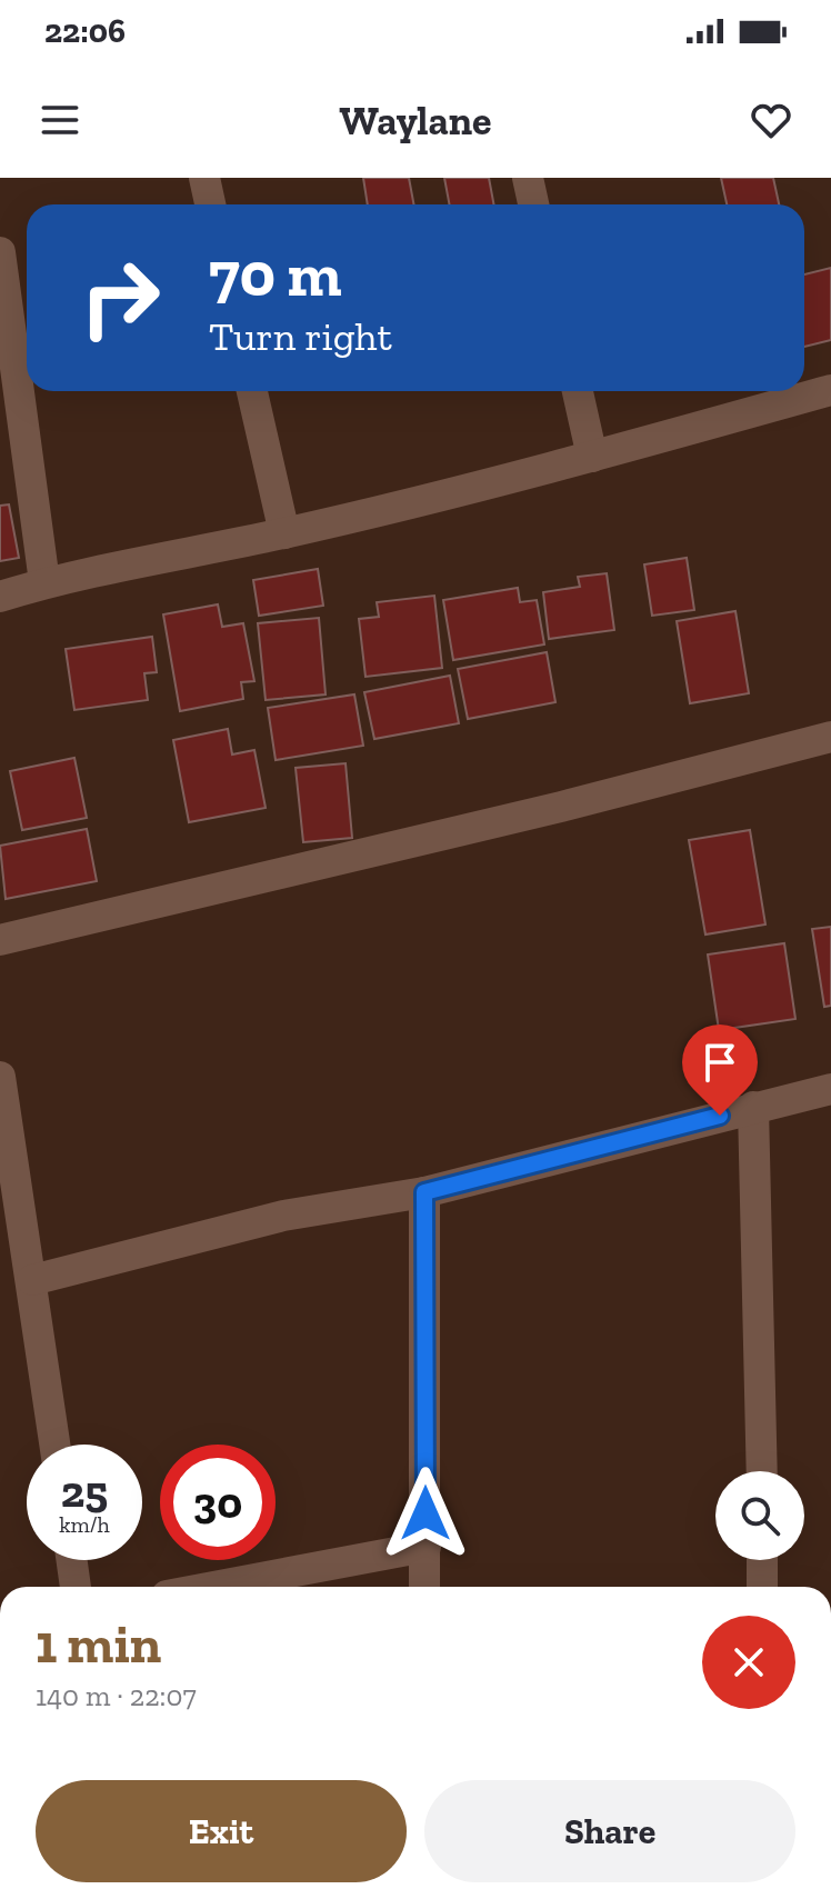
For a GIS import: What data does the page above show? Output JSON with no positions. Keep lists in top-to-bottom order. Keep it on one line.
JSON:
{"page":{"status":"22:06","header":"Waylane","turn":["70 m","Turn right"],"speed":"25 km/h","limit":"30","heading":["1 min","140 m · 22:07"],"buttons":["Exit","Share"]}}
